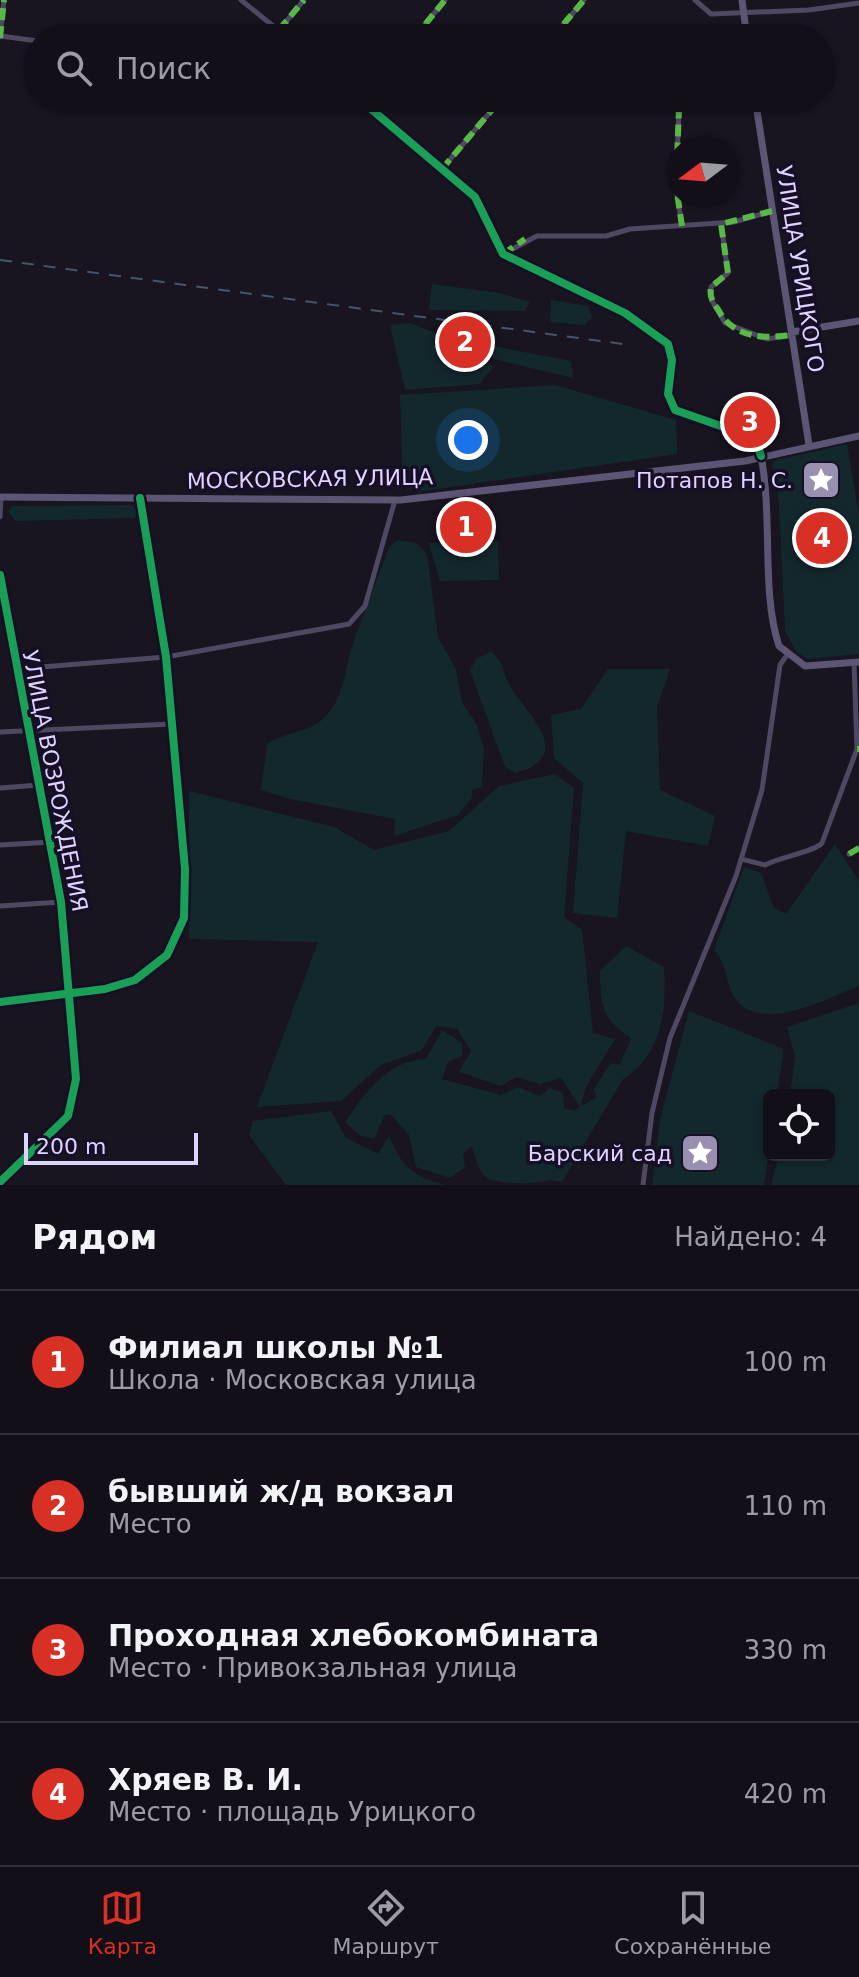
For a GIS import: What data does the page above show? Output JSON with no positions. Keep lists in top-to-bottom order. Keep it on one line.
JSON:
{"streets":{"main road":["УЛИЦА УРИЦКОГО","МОСКОВСКАЯ УЛИЦА"],"street":["УЛИЦА ВОЗРОЖДЕНИЯ"]},"crossings":[["УЛИЦА УРИЦКОГО","МОСКОВСКАЯ УЛИЦА"]],"places":{"place":["Потапов Н. С.","Барский сад"]},"scale_bar":"200 m","north":"left","page":{"search":"Поиск","pins":["2","3","1","4"],"scale":"200 m","heading":["Рядом","Найдено: 4"],"list":[{"mark":"1","name":"Филиал школы №1","note":"Школа · Московская улица","value":"100 m"},{"mark":"2","name":"бывший ж/д вокзал","note":"Место","value":"110 m"},{"mark":"3","name":"Проходная хлебокомбината","note":"Место · Привокзальная улица","value":"330 m"},{"mark":"4","name":"Хряев В. И.","note":"Место · площадь Урицкого","value":"420 m"}],"nav":["Карта","Маршрут","Сохранённые"]}}
